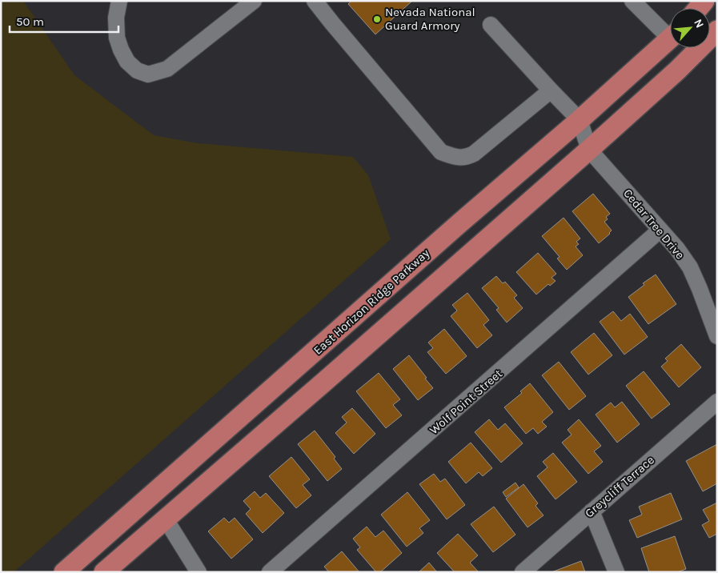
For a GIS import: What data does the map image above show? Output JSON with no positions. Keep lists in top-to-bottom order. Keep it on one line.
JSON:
{"streets":{"main road":["East Horizon Ridge Parkway"],"street":["Cedar Tree Drive","Wolf Point Street","Greycliff Terrace"]},"crossings":[["Cedar Tree Drive","East Horizon Ridge Parkway"],["Cedar Tree Drive","Wolf Point Street"]],"places":["Nevada National Guard Armory"],"scale_bar":"50 m","north":"top right"}
